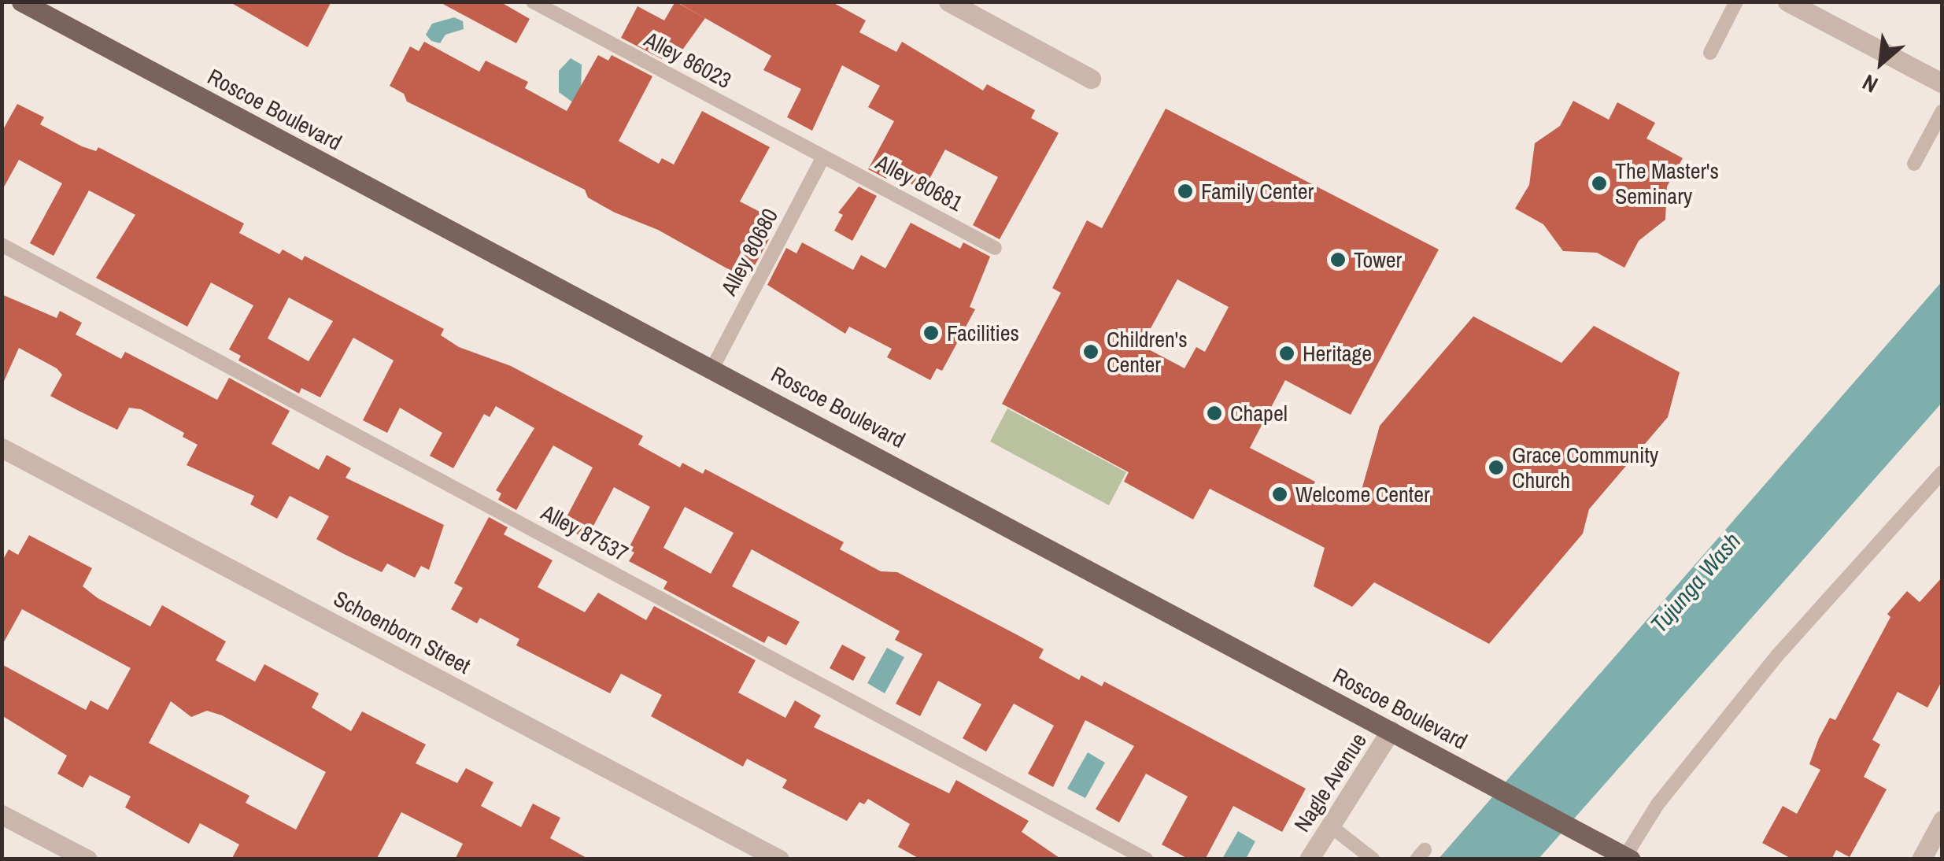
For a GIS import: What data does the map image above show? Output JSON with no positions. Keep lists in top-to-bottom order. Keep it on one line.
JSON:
{"streets":{"main road":["Roscoe Boulevard"],"street":["Schoenborn Street","Nagle Avenue"],"lane":["Alley 86023","Alley 80681","Alley 80680","Alley 87537"]},"crossings":[["Alley 86023","Alley 80681"],["Alley 86023","Alley 80680"],["Roscoe Boulevard","Alley 80680"],["Roscoe Boulevard","Nagle Avenue"],["Alley 80681","Alley 80680"]],"water":["Tujunga Wash"],"places":["The Master's Seminary","Family Center","Tower","Facilities","Children's Center","Heritage","Chapel","Grace Community Church","Welcome Center"],"north":"bottom left"}
